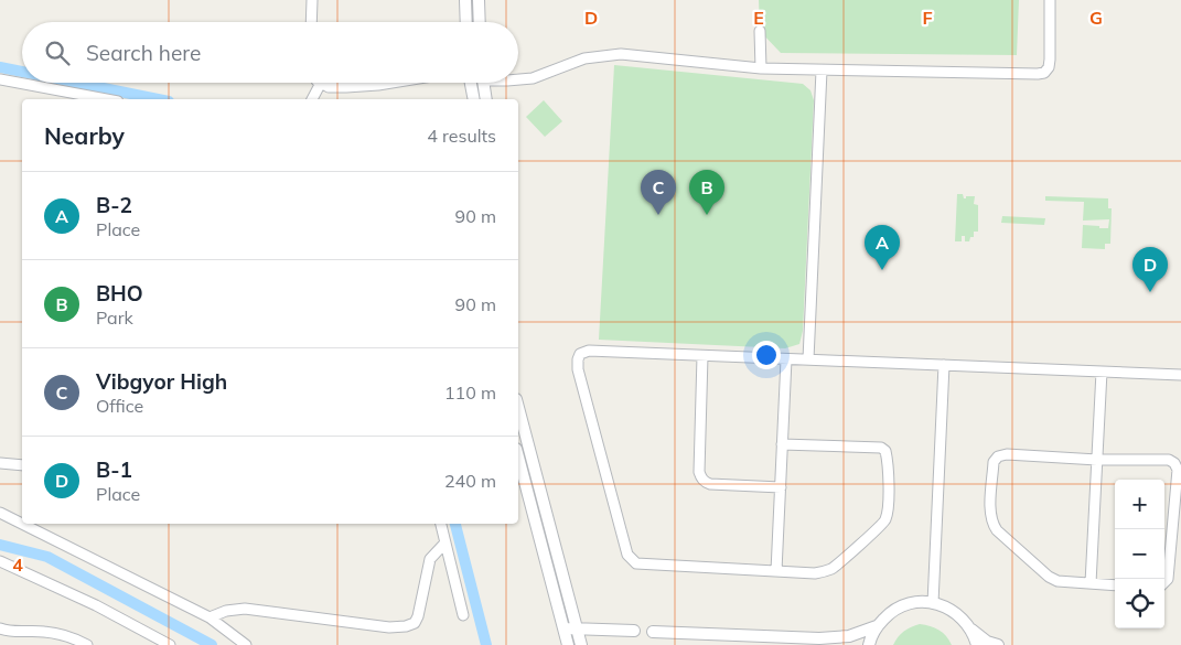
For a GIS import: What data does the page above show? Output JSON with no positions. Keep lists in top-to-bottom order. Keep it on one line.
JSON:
{"page":{"search":"Search here","heading":["Nearby","4 results"],"pins":["B","C","A","D"],"list":[{"mark":"A","name":"B-2","note":"Place","value":"90 m"},{"mark":"B","name":"BHO","note":"Park","value":"90 m"},{"mark":"C","name":"Vibgyor High","note":"Office","value":"110 m"},{"mark":"D","name":"B-1","note":"Place","value":"240 m"}],"map_buttons":["+","−"]},"grid":{"columns":["D","E","F","G"],"rows":["4"]}}
